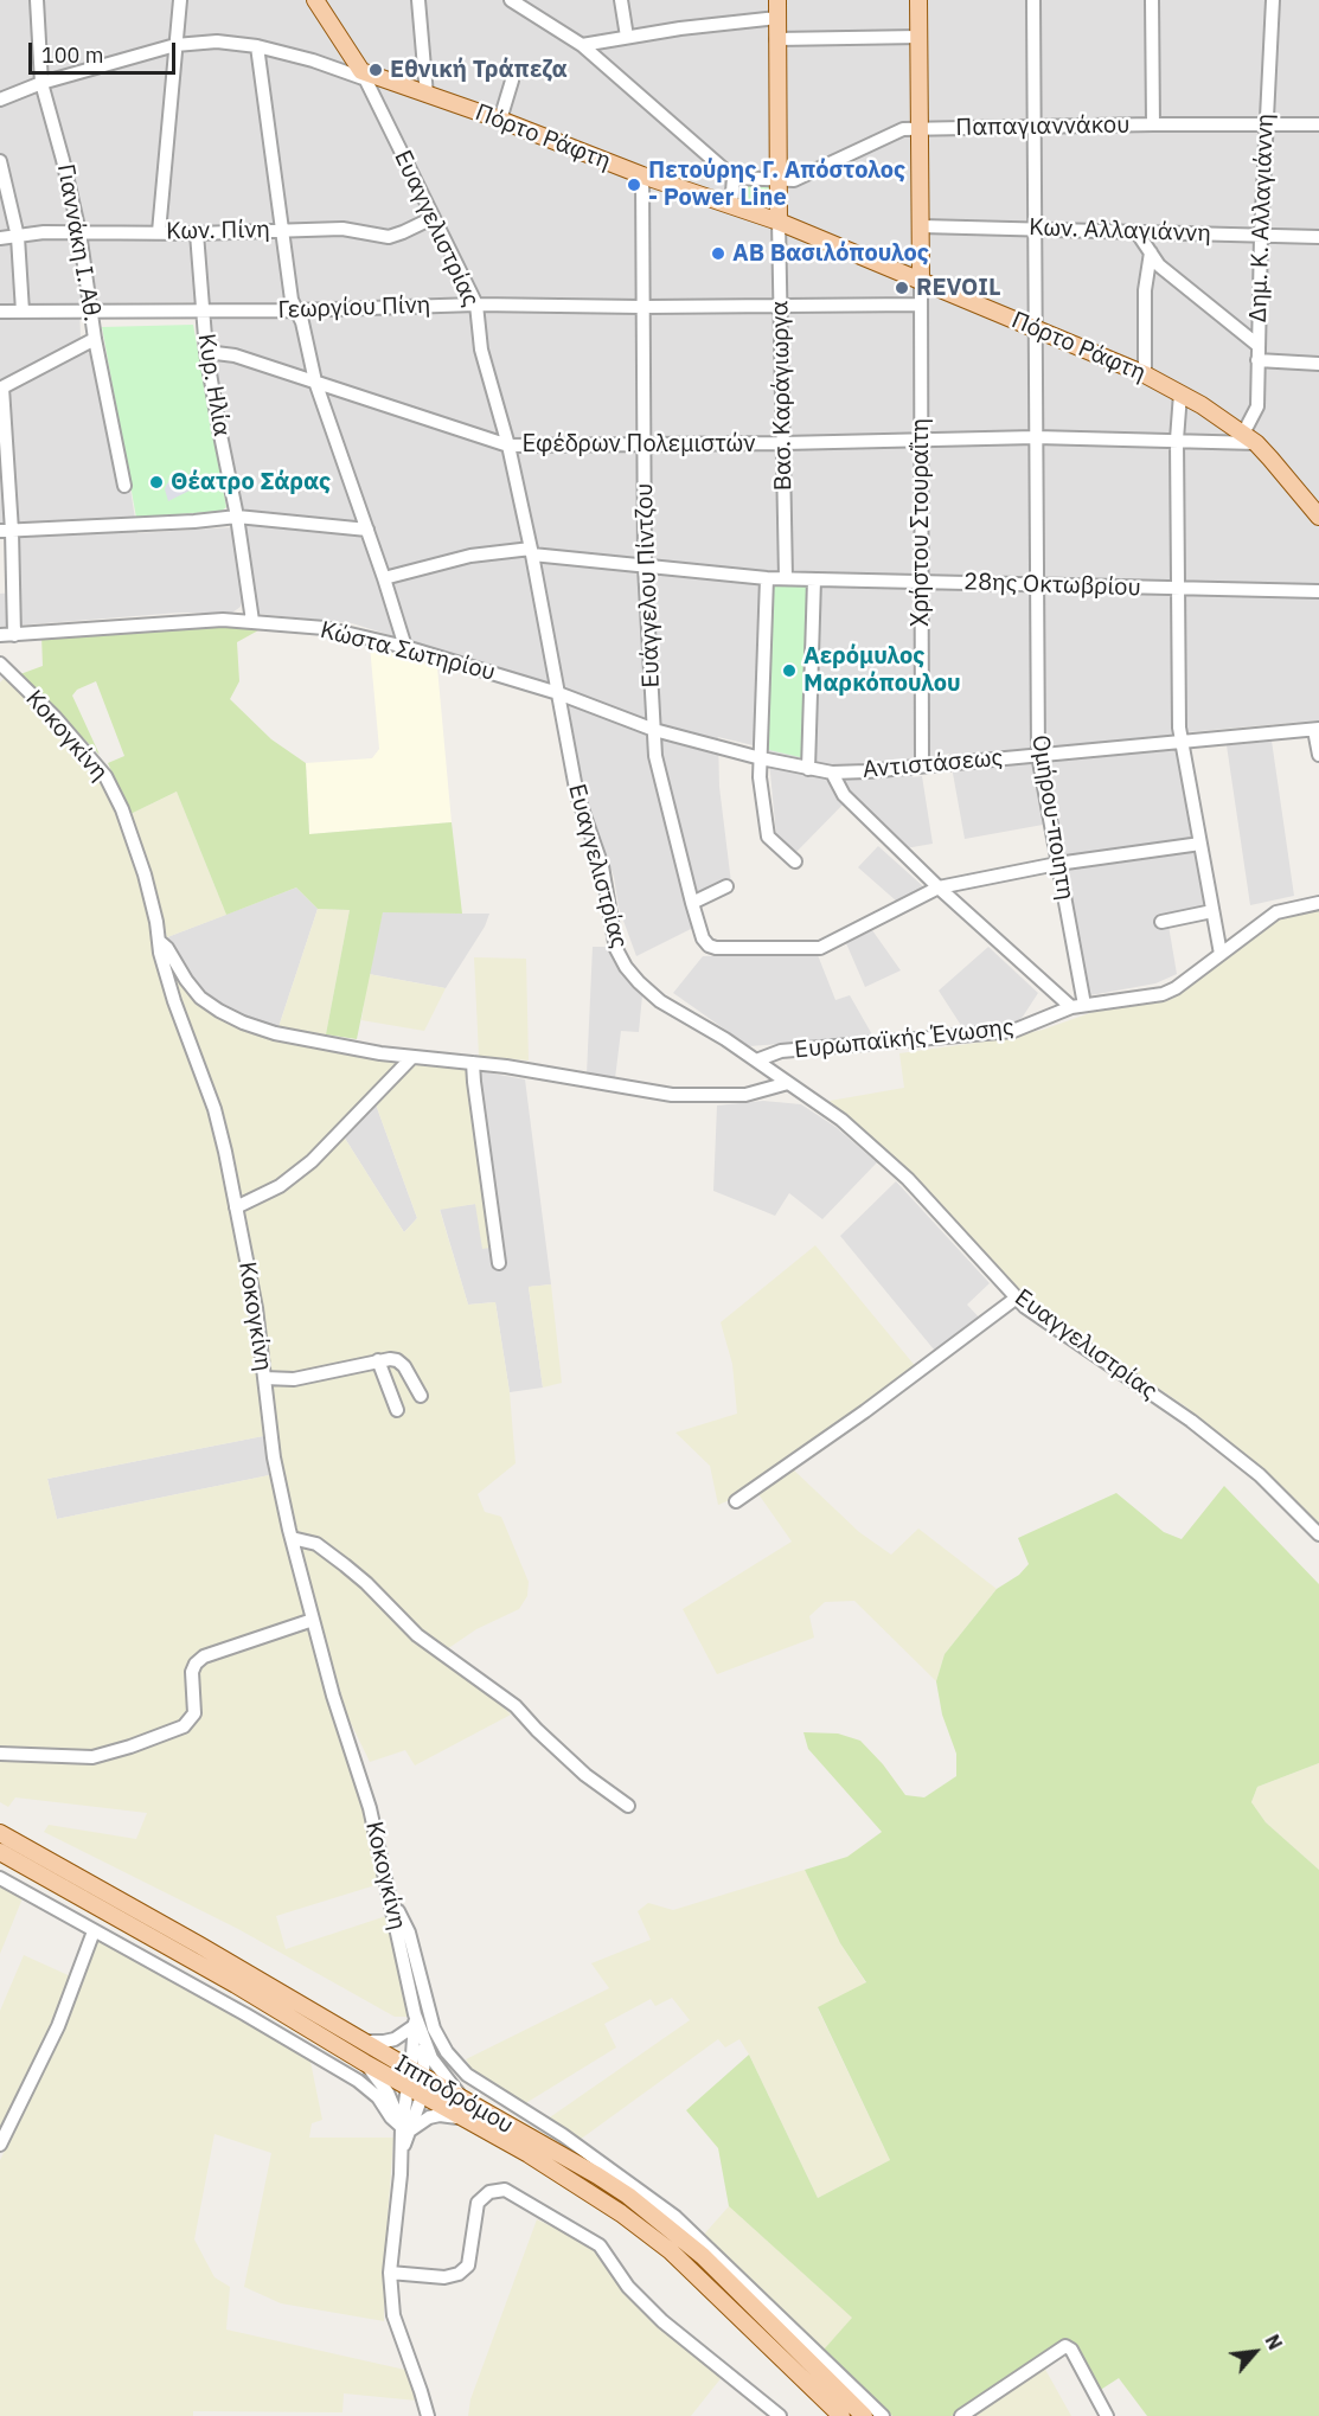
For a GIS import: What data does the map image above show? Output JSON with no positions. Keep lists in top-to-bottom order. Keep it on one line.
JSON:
{"streets":{"main road":["Πόρτο Ράφτη","Βασ. Καράγιωργα","Ιπποδρόμου"],"street":["Παπαγιαννάκου","Δημ. Κ. Αλλαγιάννη","Ευαγγελιστρίας","Κων. Πίνη","Κων. Αλλαγιάννη","Γιαννάκη Ι. Αθ.","Γεωργίου Πίνη","Κυρ. Ηλία","Εφέδρων Πολεμιστών","Χρήστου Στουραΐτη","Ευάγγελου Πίντζου","28ης Οκτωβρίου","Κώστα Σωτηρίου","Κοκογκίνη","Αντιστάσεως","Ομήρου-ποιητη","Ευρωπαϊκής Ένωσης"]},"crossings":[["Παπαγιαννάκου","Δημ. Κ. Αλλαγιάννη"],["Παπαγιαννάκου","Βασ. Καράγιωργα"],["Παπαγιαννάκου","Ομήρου-ποιητη"],["Πόρτο Ράφτη","Δημ. Κ. Αλλαγιάννη"],["Πόρτο Ράφτη","Ευαγγελιστρίας"],["Πόρτο Ράφτη","Βασ. Καράγιωργα"],["Πόρτο Ράφτη","Εφέδρων Πολεμιστών"],["Πόρτο Ράφτη","Χρήστου Στουραΐτη"],["Πόρτο Ράφτη","Ευάγγελου Πίντζου"],["Πόρτο Ράφτη","Ομήρου-ποιητη"],["Δημ. Κ. Αλλαγιάννη","Κων. Αλλαγιάννη"],["Δημ. Κ. Αλλαγιάννη","Εφέδρων Πολεμιστών"],["Ευαγγελιστρίας","Κων. Πίνη"],["Ευαγγελιστρίας","Γεωργίου Πίνη"],["Ευαγγελιστρίας","Εφέδρων Πολεμιστών"],["Ευαγγελιστρίας","28ης Οκτωβρίου"],["Ευαγγελιστρίας","Κώστα Σωτηρίου"],["Ευαγγελιστρίας","Αντιστάσεως"],["Ευαγγελιστρίας","Ευρωπαϊκής Ένωσης"],["Κων. Πίνη","Γιαννάκη Ι. Αθ."],["Κων. Πίνη","Κυρ. Ηλία"],["Κων. Αλλαγιάννη","Ομήρου-ποιητη"],["Γιαννάκη Ι. Αθ.","Γεωργίου Πίνη"],["Γεωργίου Πίνη","Κυρ. Ηλία"],["Γεωργίου Πίνη","Βασ. Καράγιωργα"],["Γεωργίου Πίνη","Χρήστου Στουραΐτη"],["Γεωργίου Πίνη","Ευάγγελου Πίντζου"],["Κυρ. Ηλία","Εφέδρων Πολεμιστών"],["Κυρ. Ηλία","Κώστα Σωτηρίου"],["Βασ. Καράγιωργα","Εφέδρων Πολεμιστών"],["Βασ. Καράγιωργα","28ης Οκτωβρίου"],["Εφέδρων Πολεμιστών","Χρήστου Στουραΐτη"],["Εφέδρων Πολεμιστών","Ευάγγελου Πίντζου"],["Εφέδρων Πολεμιστών","Ομήρου-ποιητη"],["Χρήστου Στουραΐτη","28ης Οκτωβρίου"],["Χρήστου Στουραΐτη","Αντιστάσεως"],["Ευάγγελου Πίντζου","28ης Οκτωβρίου"],["Ευάγγελου Πίντζου","Αντιστάσεως"],["28ης Οκτωβρίου","Ομήρου-ποιητη"],["Κώστα Σωτηρίου","Αντιστάσεως"],["Αντιστάσεως","Ομήρου-ποιητη"],["Ομήρου-ποιητη","Ευρωπαϊκής Ένωσης"]],"places":["Εθνική Τράπεζα","Πετούρης Γ. Απόστολος - Power Line","ΑΒ Βασιλόπουλος","REVOIL","Θέατρο Σάρας","Αερόμυλος Μαρκόπουλου"],"scale_bar":"100 m","north":"top right"}
